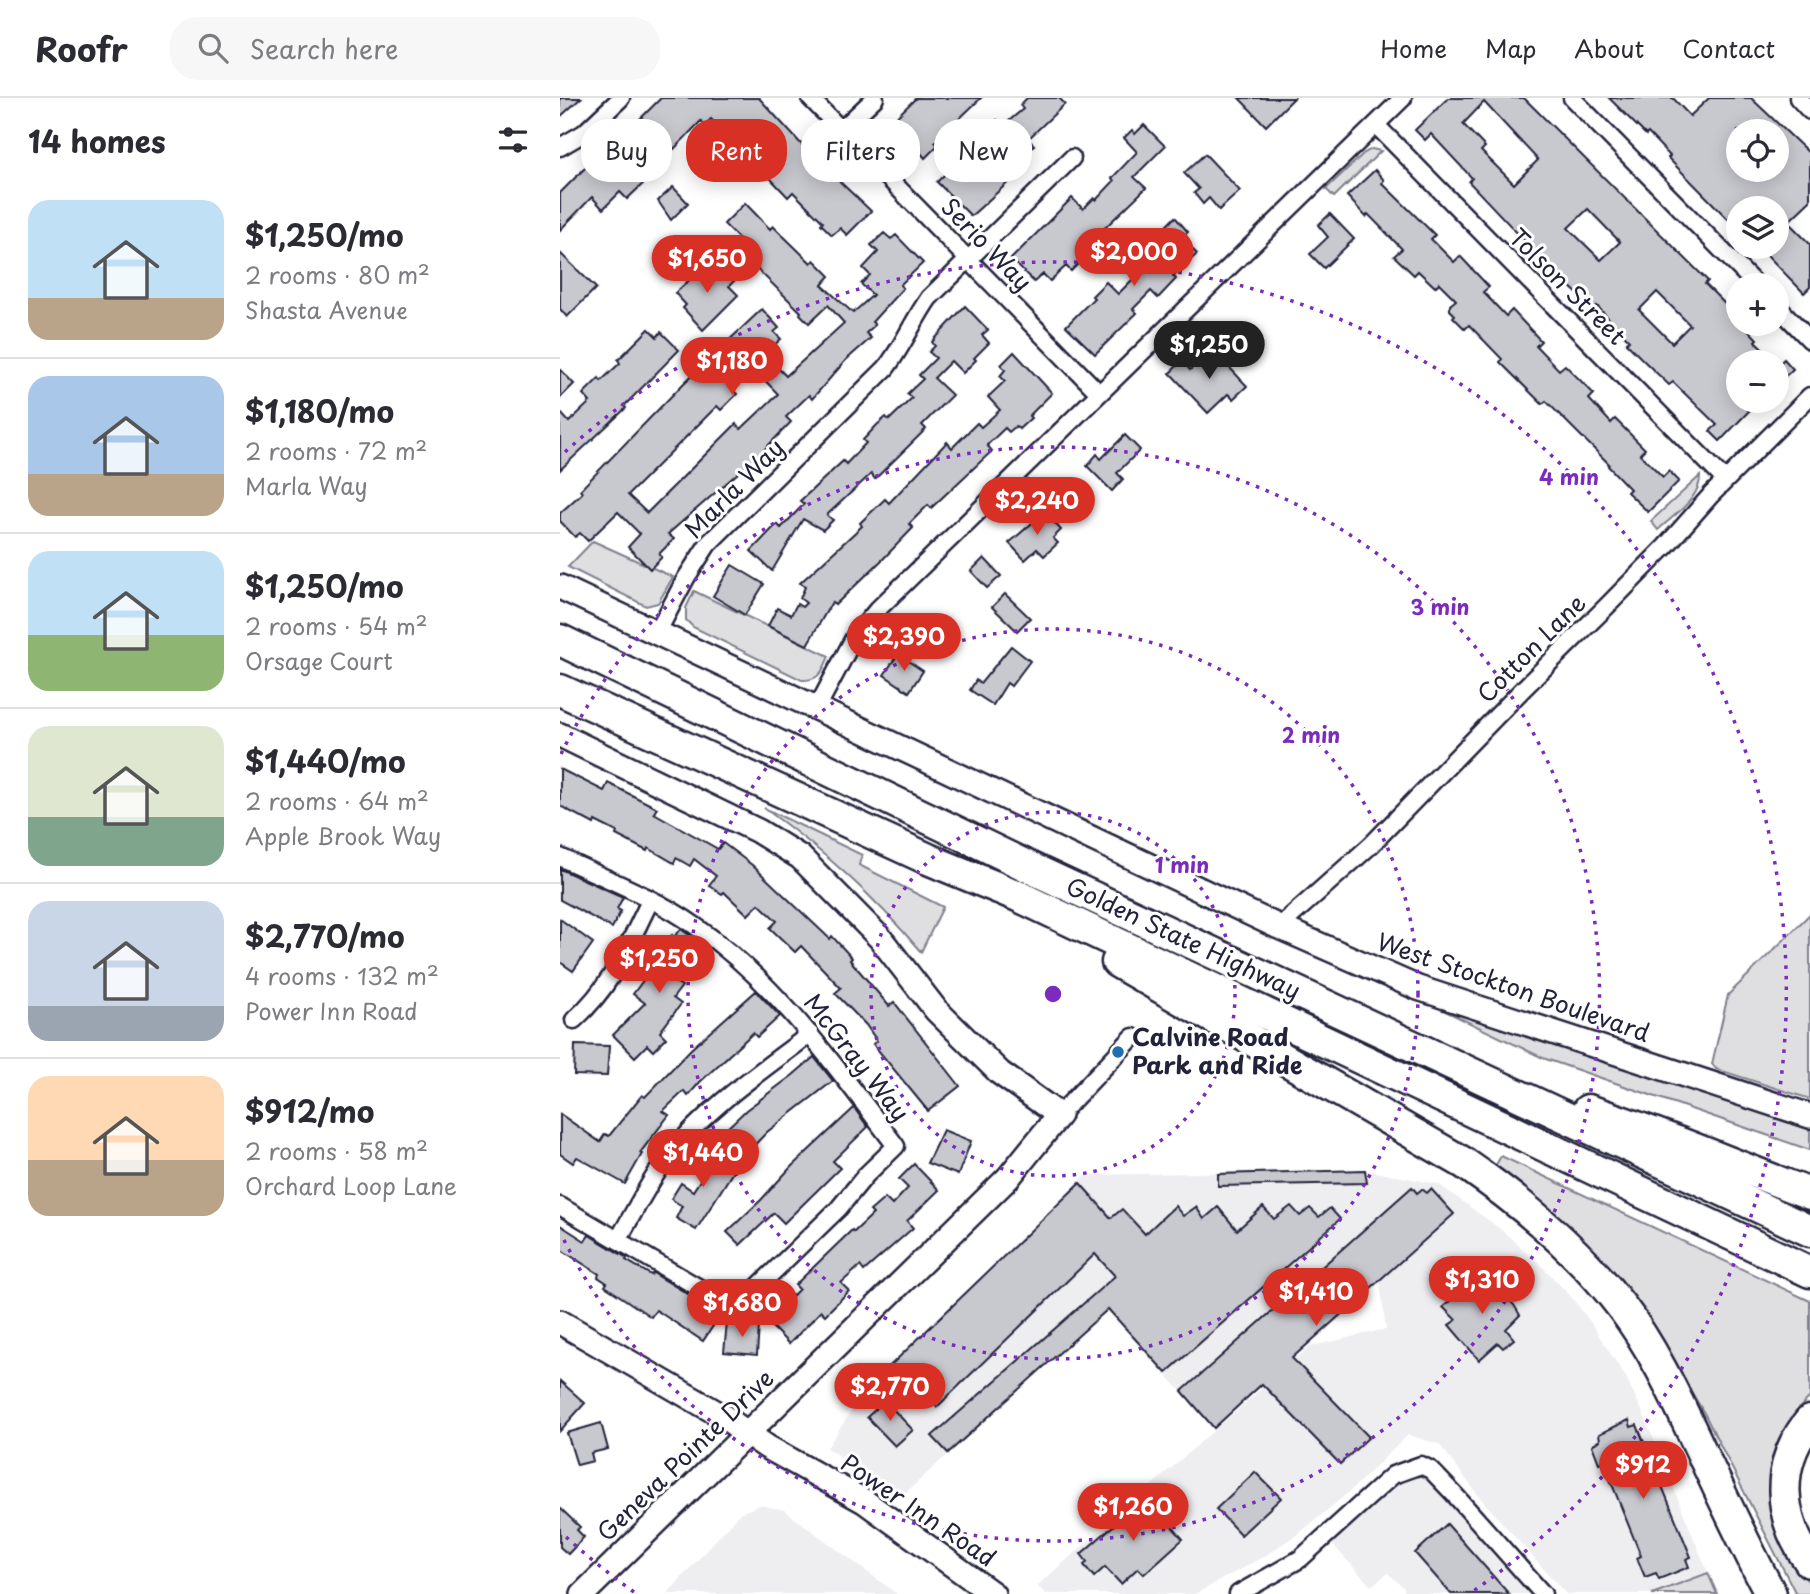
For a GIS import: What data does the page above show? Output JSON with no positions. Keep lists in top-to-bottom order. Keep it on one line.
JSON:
{"streets":{"highway":["Golden State Highway"],"street":["Serio Way","Tolson Street","Marla Way","Cotton Lane","West Stockton Boulevard","McGray Way","Geneva Pointe Drive","Power Inn Road"]},"crossings":[["Serio Way","Marla Way"],["Tolson Street","Cotton Lane"],["Marla Way","West Stockton Boulevard"],["Cotton Lane","West Stockton Boulevard"],["Geneva Pointe Drive","Power Inn Road"]],"places":["Calvine Road Park and Ride"],"page":{"header":"Roofr","search":"Search here","nav":["Home","Map","About","Contact"],"heading":"14 homes","map_buttons":["+","−"],"chip":["Buy","Rent","Filters","New"],"list":[{"name":"$1,250/mo","note":"2 rooms · 80 m² · Shasta Avenue"},{"name":"$1,180/mo","note":"2 rooms · 72 m² · Marla Way"},{"name":"$1,250/mo","note":"2 rooms · 54 m² · Orsage Court"},{"name":"$1,440/mo","note":"2 rooms · 64 m² · Apple Brook Way"},{"name":"$2,770/mo","note":"4 rooms · 132 m² · Power Inn Road"},{"name":"$912/mo","note":"2 rooms · 58 m² · Orchard Loop Lane"}],"price":["$2,000","$1,650","$1,250","$1,180","$2,240","$2,390","$1,250","$1,440","$1,310","$1,410","$1,680","$2,770","$912","$1,260"]},"rings":["4 min","3 min","2 min","1 min"]}
